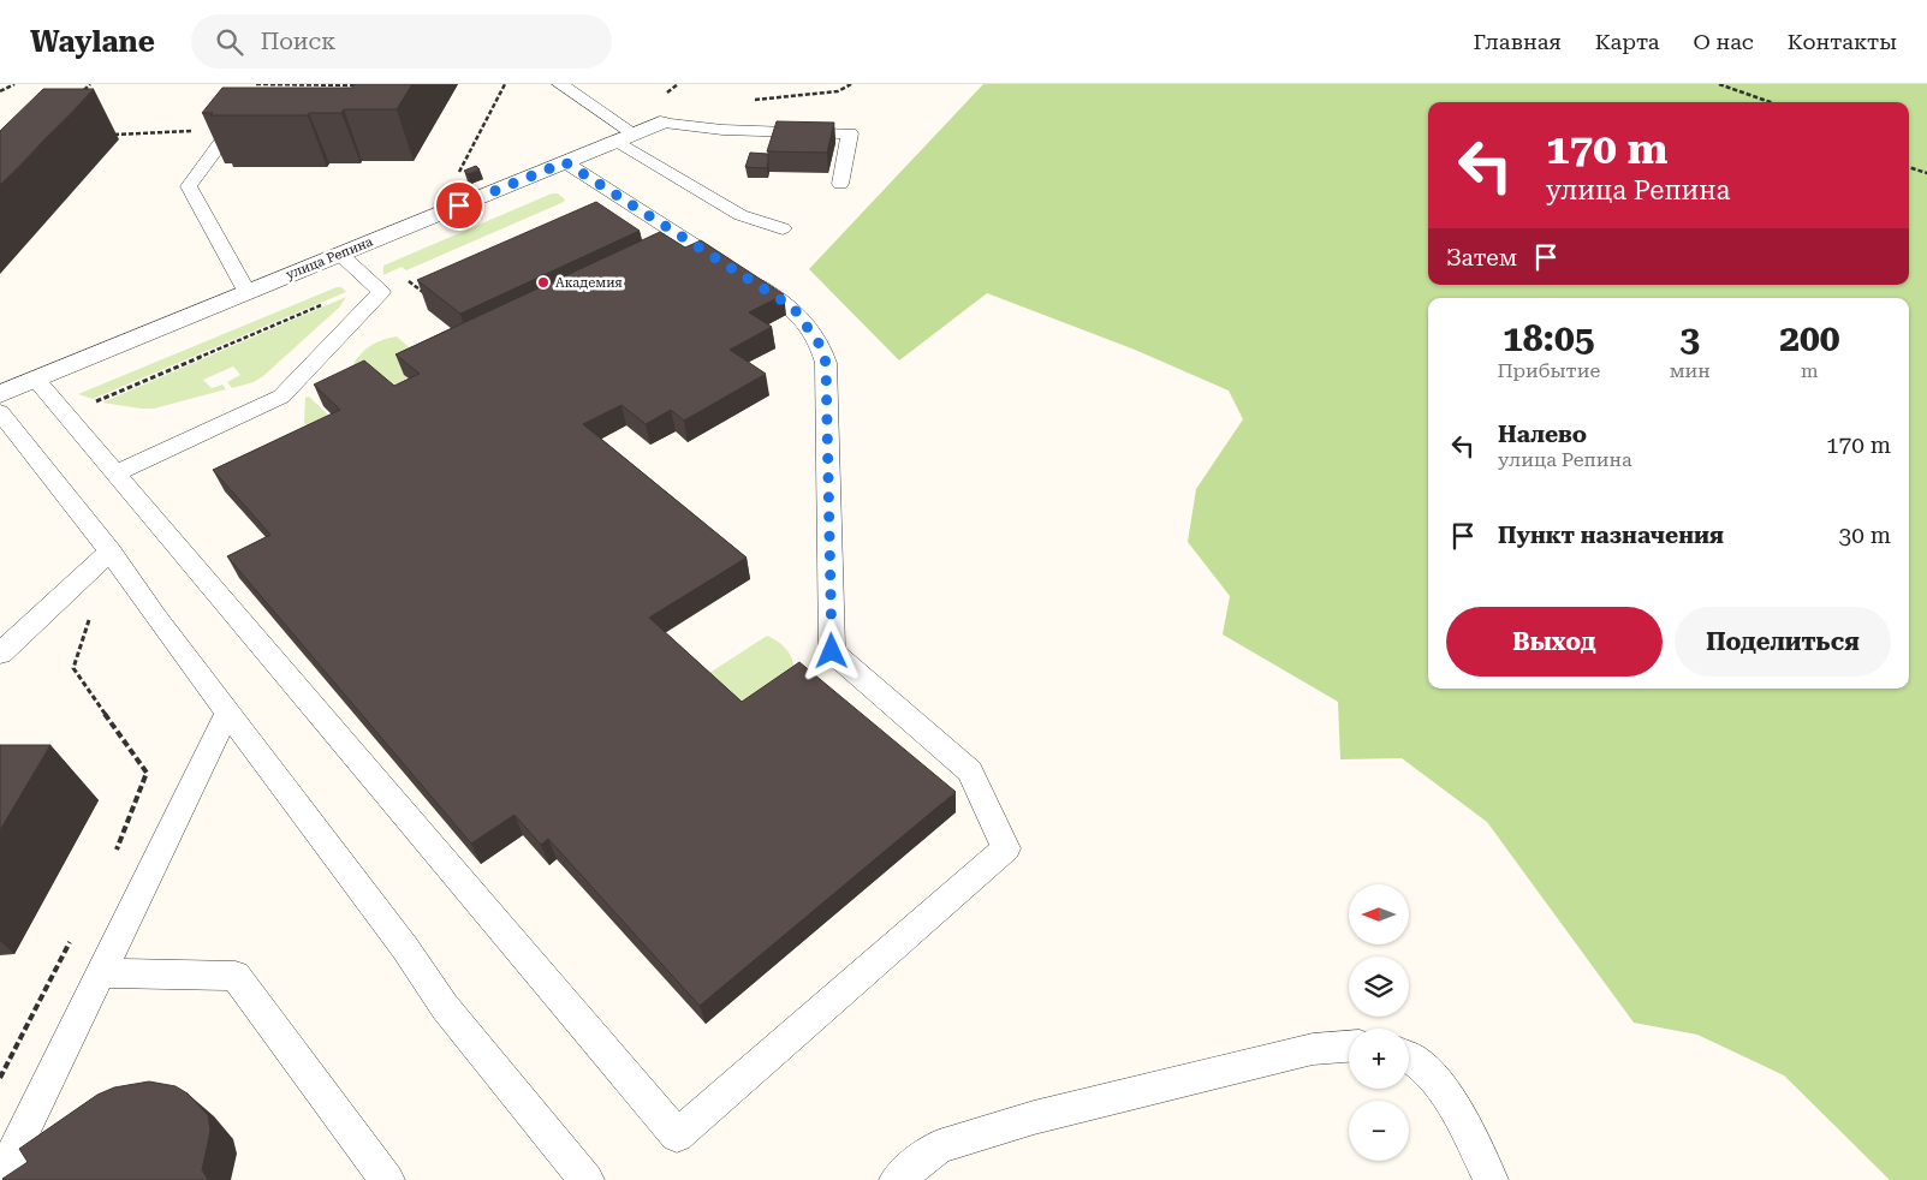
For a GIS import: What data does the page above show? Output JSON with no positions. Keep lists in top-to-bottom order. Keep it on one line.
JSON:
{"streets":{"street":["улица Репина"]},"places":["Академия"],"north":"left","page":{"header":"Waylane","search":"Поиск","nav":["Главная","Карта","О нас","Контакты"],"turn":["170 m","улица Репина"],"then":"Затем","eta":["18:05","Прибытие","3","мин","200","m"],"list":[{"name":"Налево","note":"улица Репина","value":"170 m"},{"name":"Пункт назначения","value":"30 m"}],"buttons":["Выход","Поделиться"],"map_buttons":["+","−"]}}
